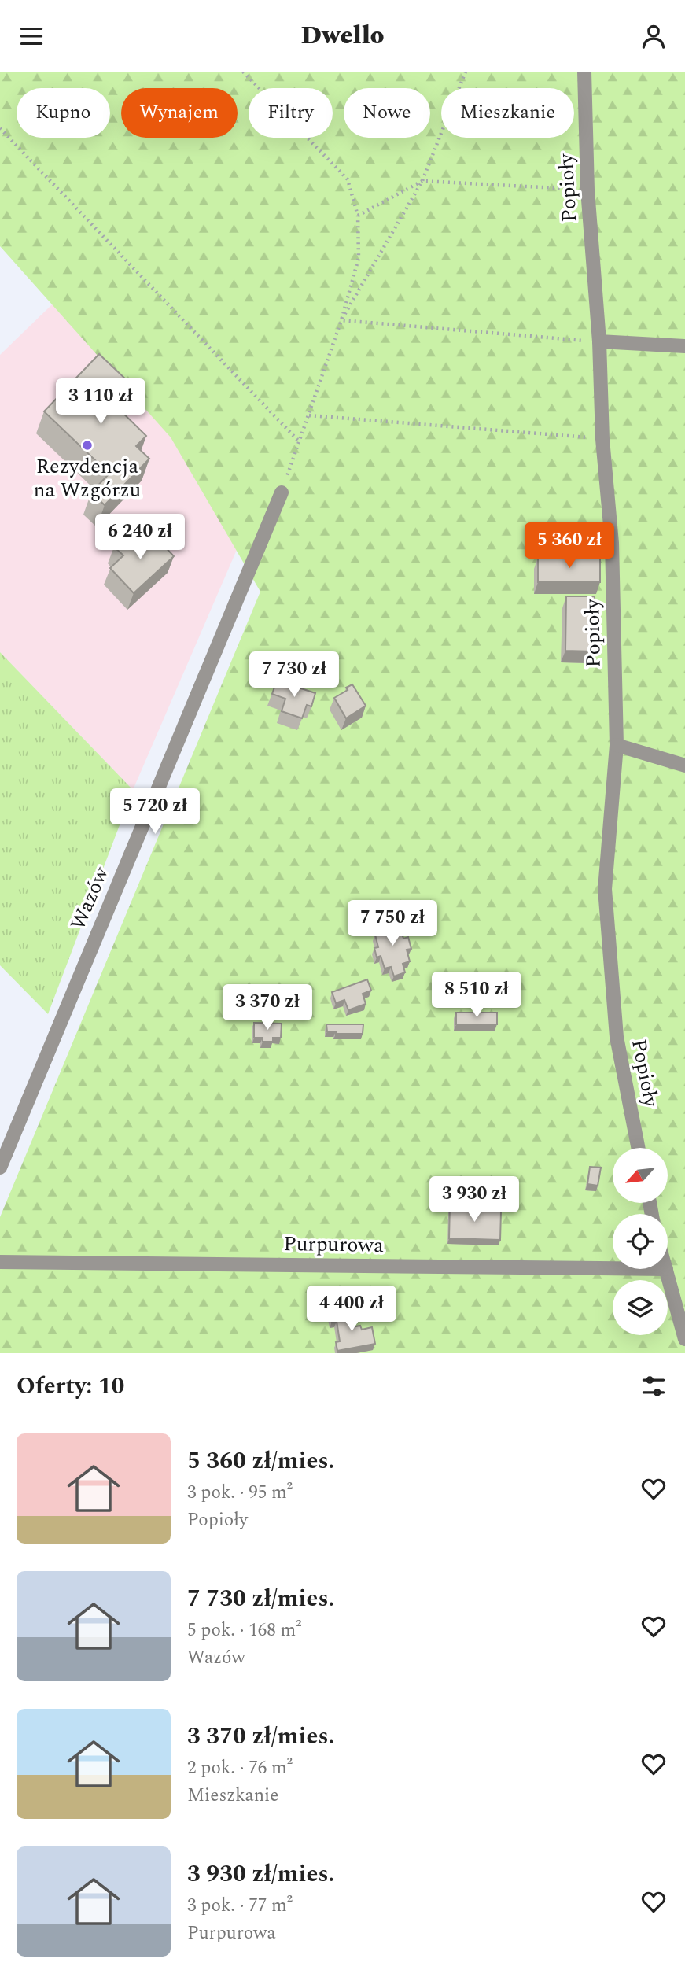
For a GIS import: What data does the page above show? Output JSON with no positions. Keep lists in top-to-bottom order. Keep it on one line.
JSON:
{"streets":{"street":["Popioły","Wazów","Purpurowa"]},"places":["Rezydencja na Wzgórzu"],"north":"bottom left","page":{"header":"Dwello","chip":["Kupno","Wynajem","Filtry","Nowe","Mieszkanie"],"price":["3 110 zł","6 240 zł","5 360 zł","7 730 zł","5 720 zł","7 750 zł","8 510 zł","3 370 zł","3 930 zł","4 400 zł"],"heading":"Oferty: 10","list":[{"name":"5 360 zł/mies.","note":"3 pok. · 95 m² · Popioły"},{"name":"7 730 zł/mies.","note":"5 pok. · 168 m² · Wazów"},{"name":"3 370 zł/mies.","note":"2 pok. · 76 m² · Mieszkanie"},{"name":"3 930 zł/mies.","note":"3 pok. · 77 m² · Purpurowa"}]}}
